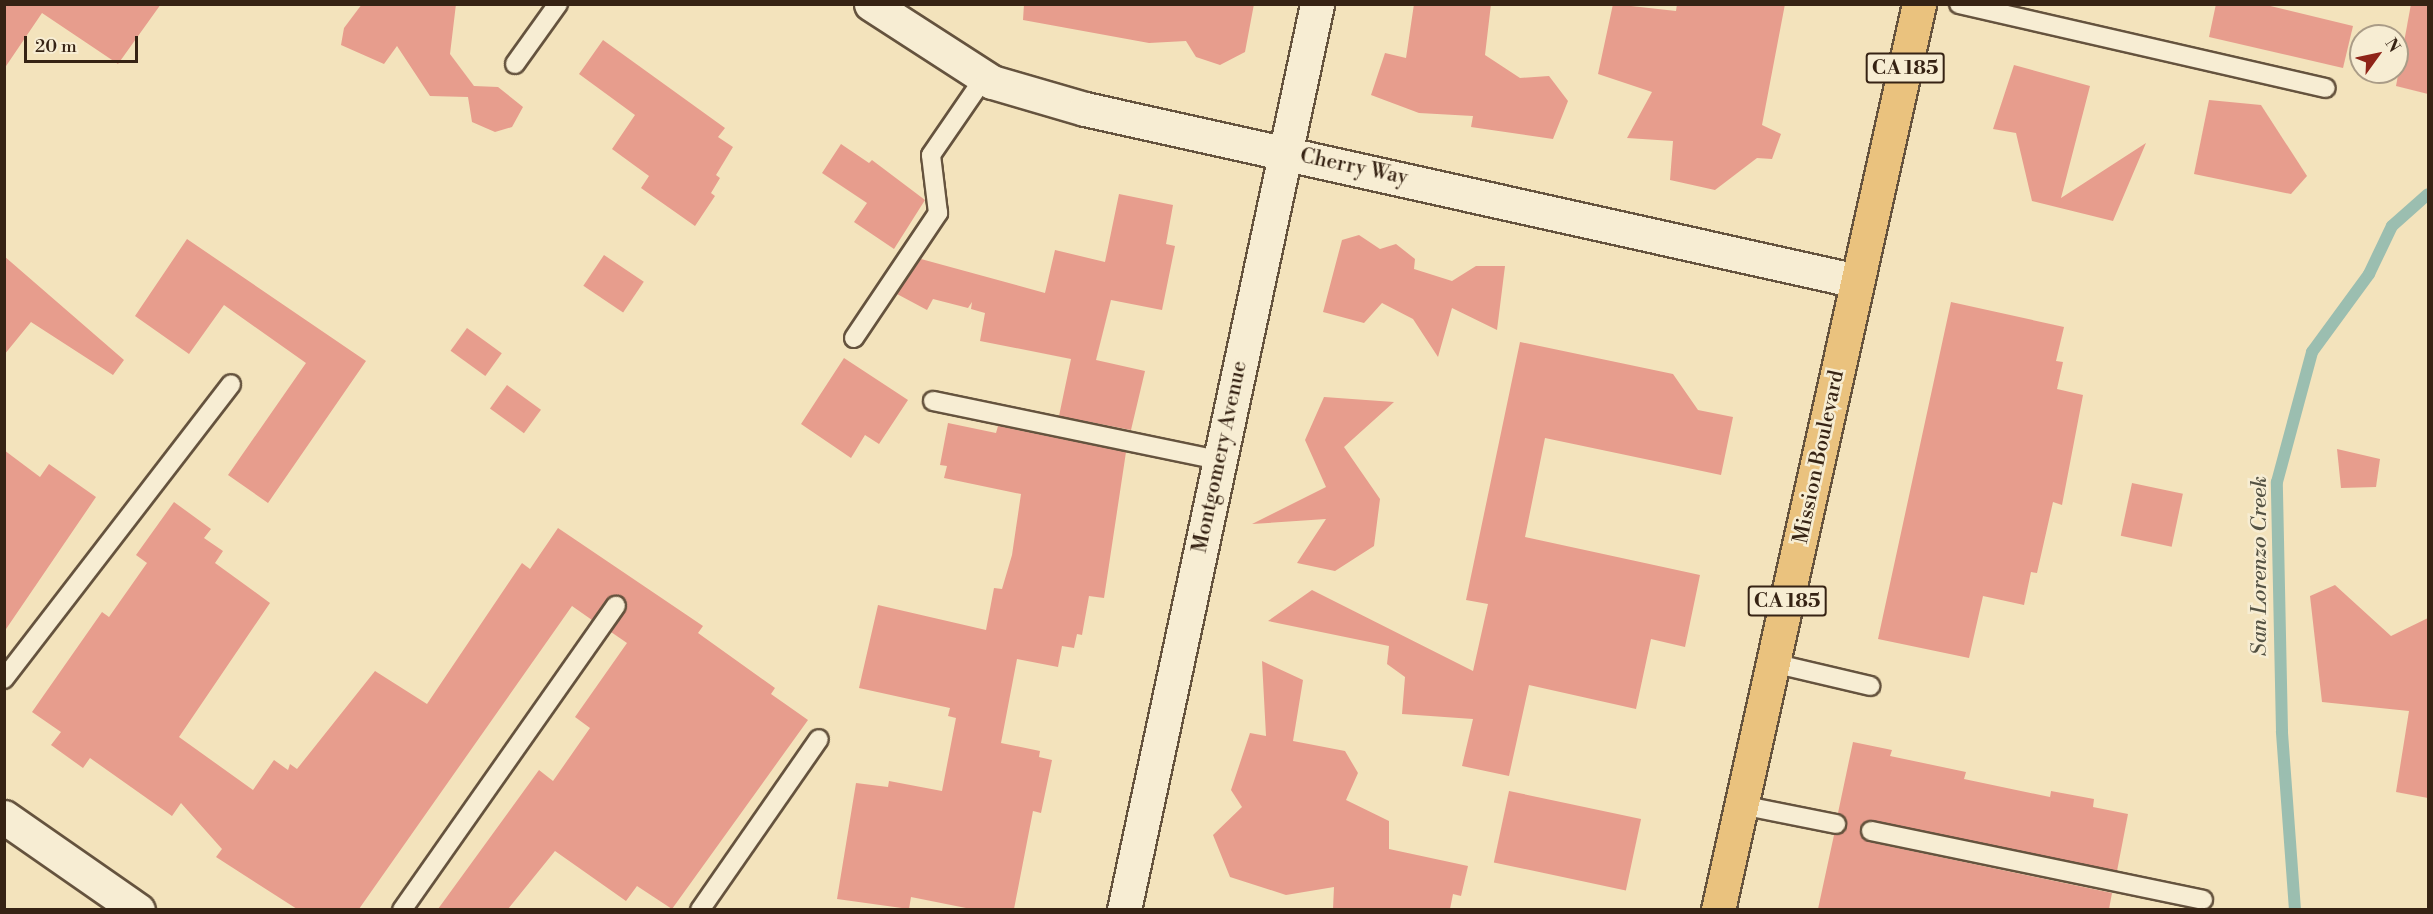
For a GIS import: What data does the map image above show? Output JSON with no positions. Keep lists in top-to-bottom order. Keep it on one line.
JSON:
{"streets":{"main road":["CA 185","Mission Boulevard"],"street":["Cherry Way","Montgomery Avenue"]},"crossings":[["Cherry Way","Montgomery Avenue"],["Cherry Way","Mission Boulevard"]],"water":["San Lorenzo Creek"],"scale_bar":"20 m","north":"top right"}
